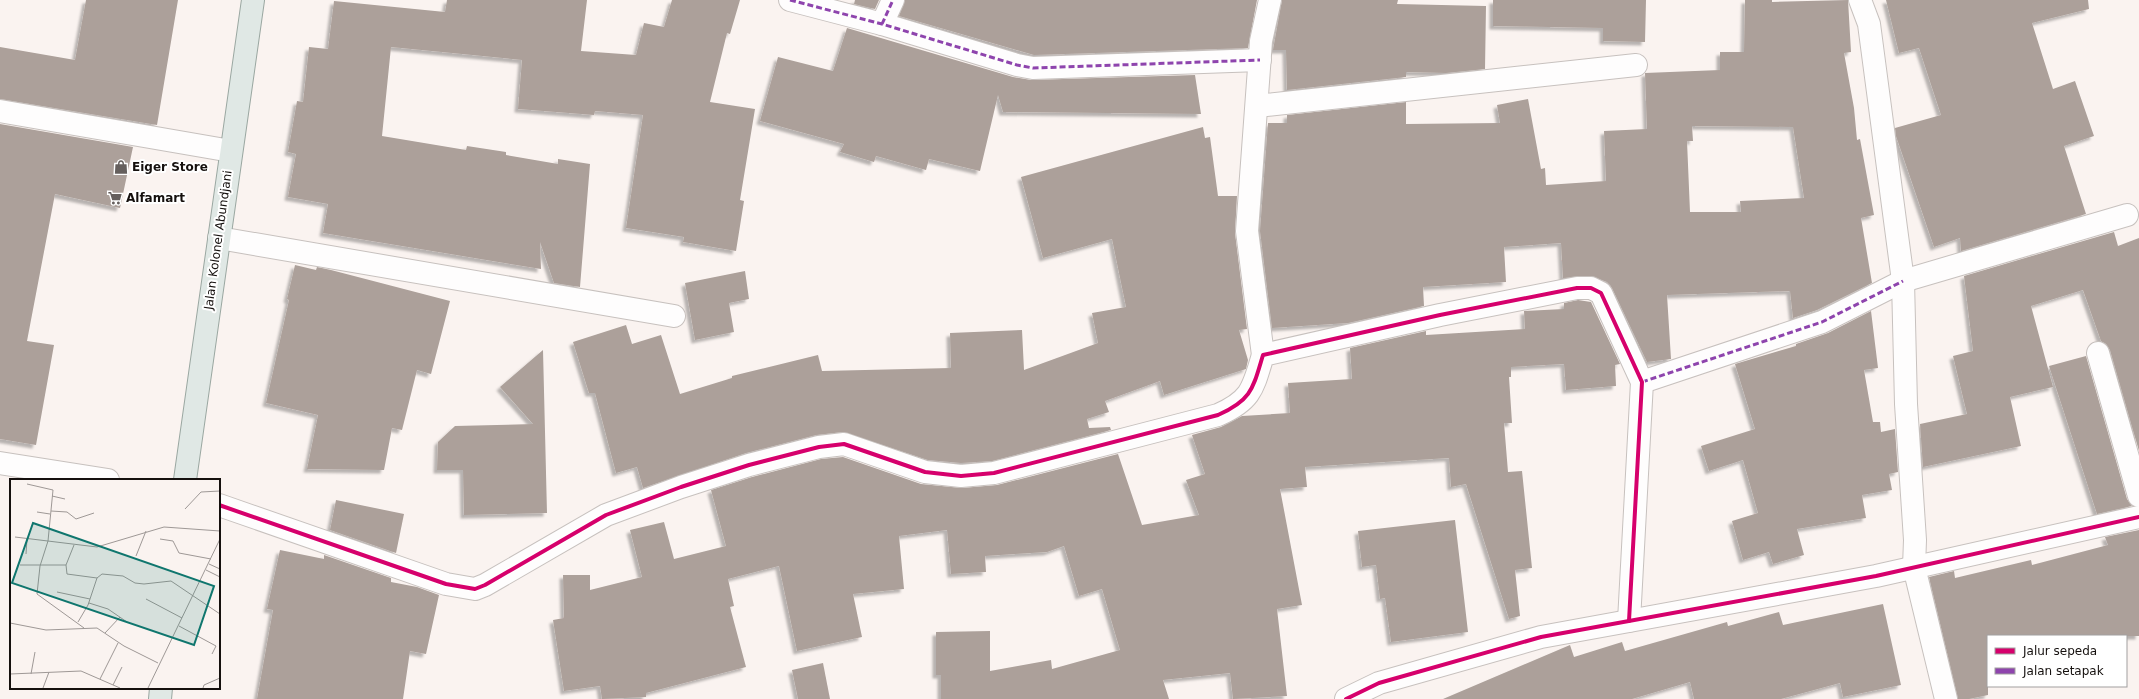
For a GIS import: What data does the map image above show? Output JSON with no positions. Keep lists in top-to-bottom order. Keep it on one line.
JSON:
{"streets":{"main road":["Jalan Kolonel Abundjani"]},"places":{"shop":["Eiger Store"],"supermarket":["Alfamart"]},"legend":["Jalur sepeda","Jalan setapak"]}
